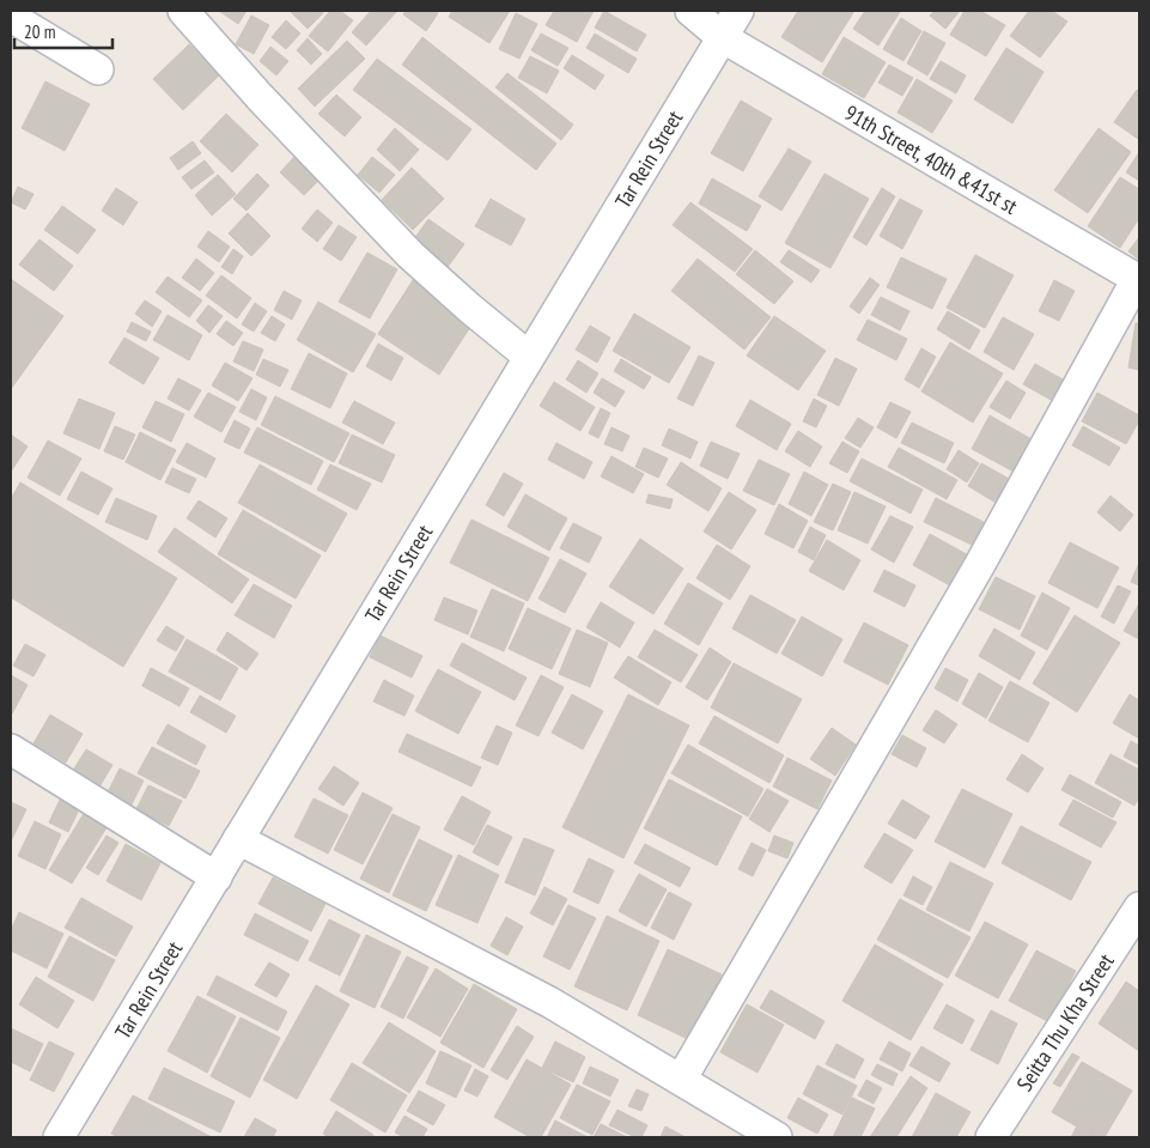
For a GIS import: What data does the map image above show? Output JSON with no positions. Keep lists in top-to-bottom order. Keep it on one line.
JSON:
{"streets":{"street":["Tar Rein Street","91th Street, 40th &41st st","Seitta Thu Kha Street"]},"crossings":[["Tar Rein Street","91th Street, 40th &41st st"]],"scale_bar":"20 m"}
